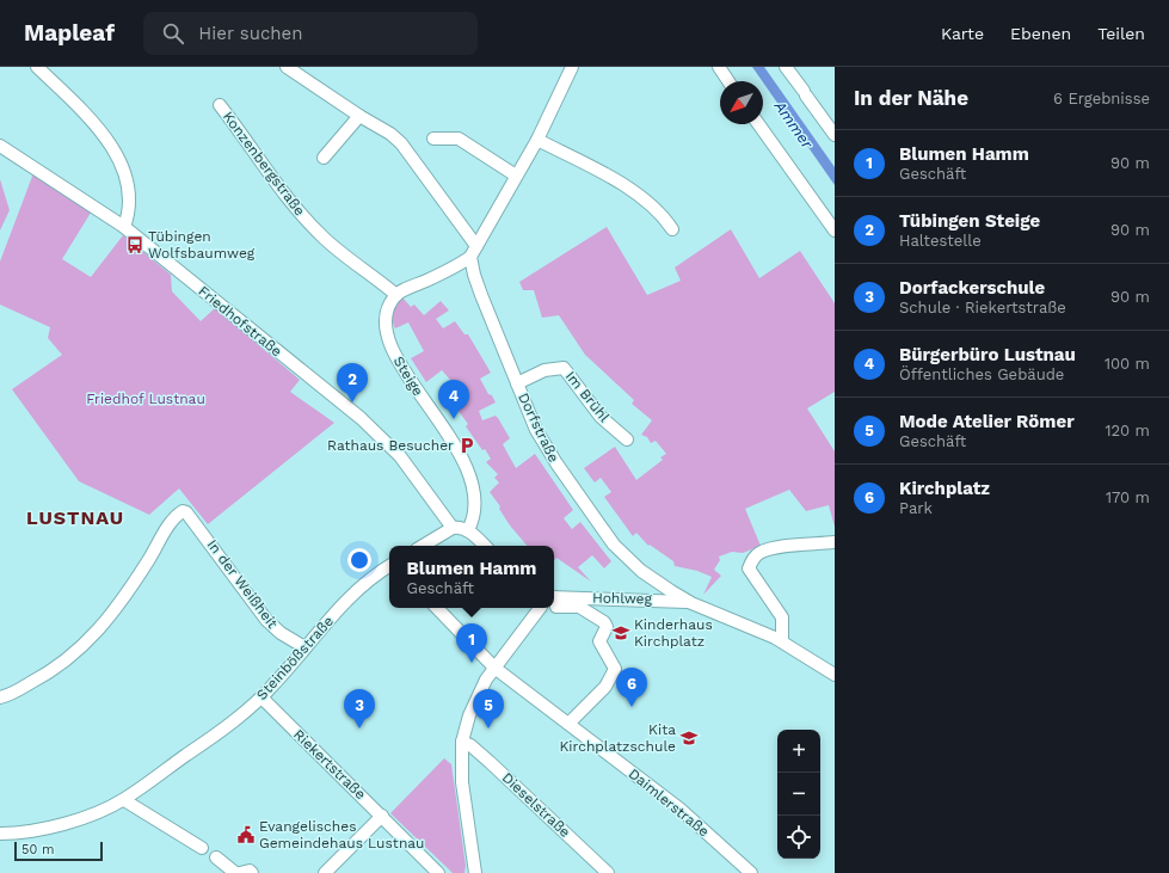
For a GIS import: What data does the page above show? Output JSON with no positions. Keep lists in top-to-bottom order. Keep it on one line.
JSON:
{"streets":{"street":["Konzenbergstraße","Friedhofstraße","Steige","Im Brühl","Dorfstraße","In der Weißheit","Hohlweg","Steinbößstraße","Riekertstraße","Daimlerstraße","Dieselstraße"]},"crossings":[["Konzenbergstraße","Steige"],["Im Brühl","Dorfstraße"],["Dorfstraße","Hohlweg"],["In der Weißheit","Steinbößstraße"],["Steinbößstraße","Riekertstraße"]],"districts":["LUSTNAU"],"water":["Ammer"],"parks":["Friedhof Lustnau"],"places":{"bus stop":["Tübingen Wolfsbaumweg"],"parking":["Rathaus Besucher"],"school or university":["Kinderhaus Kirchplatz","Kita Kirchplatzschule"],"public building":["Evangelisches Gemeindehaus Lustnau"]},"scale_bar":"50 m","north":"bottom left","page":{"header":"Mapleaf","search":"Hier suchen","nav":["Karte","Ebenen","Teilen"],"heading":["In der Nähe","6 Ergebnisse"],"list":[{"mark":"1","name":"Blumen Hamm","note":"Geschäft","value":"90 m"},{"mark":"2","name":"Tübingen Steige","note":"Haltestelle","value":"90 m"},{"mark":"3","name":"Dorfackerschule","note":"Schule · Riekertstraße","value":"90 m"},{"mark":"4","name":"Bürgerbüro Lustnau","note":"Öffentliches Gebäude","value":"100 m"},{"mark":"5","name":"Mode Atelier Römer","note":"Geschäft","value":"120 m"},{"mark":"6","name":"Kirchplatz","note":"Park","value":"170 m"}],"pins":["2","4","1","6","3","5"],"popup":["Blumen Hamm","Geschäft"],"map_buttons":["+","−"],"scale":"50 m"}}
